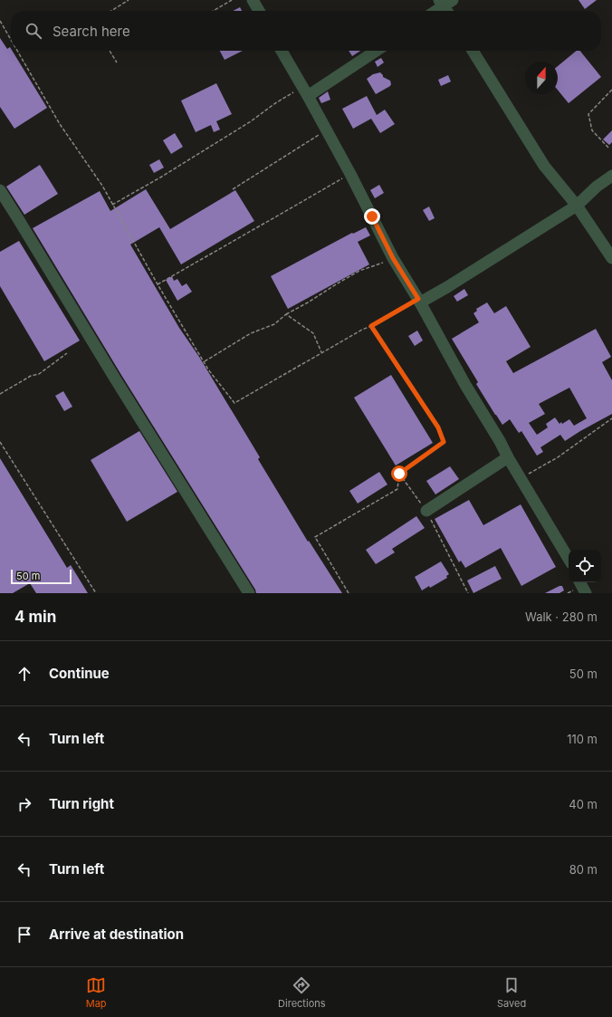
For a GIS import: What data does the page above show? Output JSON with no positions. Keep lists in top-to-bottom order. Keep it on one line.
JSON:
{"scale_bar":"50 m","north":"top","page":{"search":"Search here","scale":"50 m","heading":["4 min","Walk · 280 m"],"list":[["Continue","50 m"],["Turn left","110 m"],["Turn right","40 m"],["Turn left","80 m"],"Arrive at destination"],"nav":["Map","Directions","Saved"]}}
